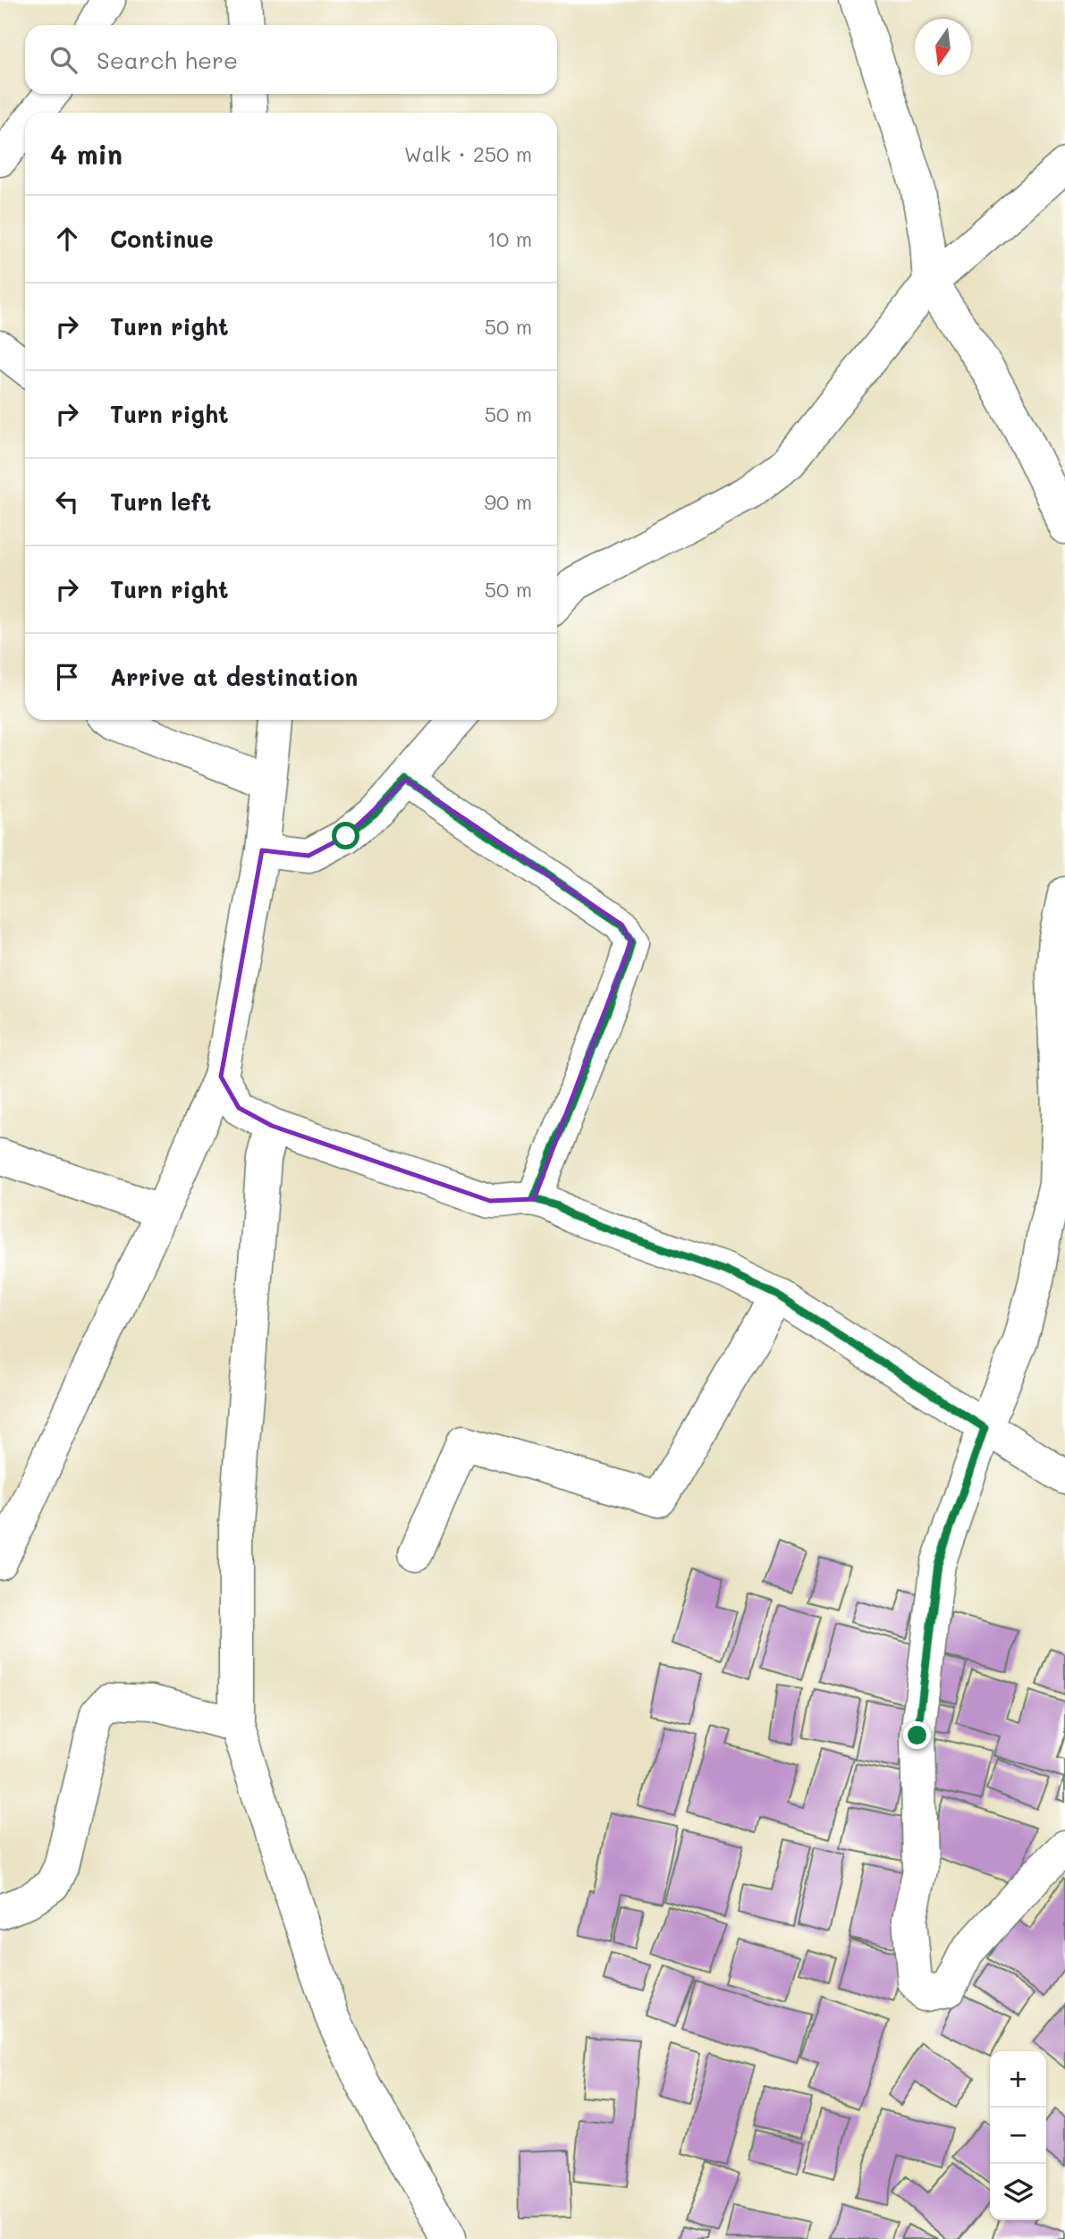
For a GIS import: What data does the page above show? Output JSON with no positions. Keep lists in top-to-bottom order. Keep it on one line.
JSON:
{"north":"bottom","page":{"search":"Search here","heading":["4 min","Walk · 250 m"],"list":[["Continue","10 m"],["Turn right","50 m"],["Turn right","50 m"],["Turn left","90 m"],["Turn right","50 m"],"Arrive at destination"],"map_buttons":["+","−"]}}
